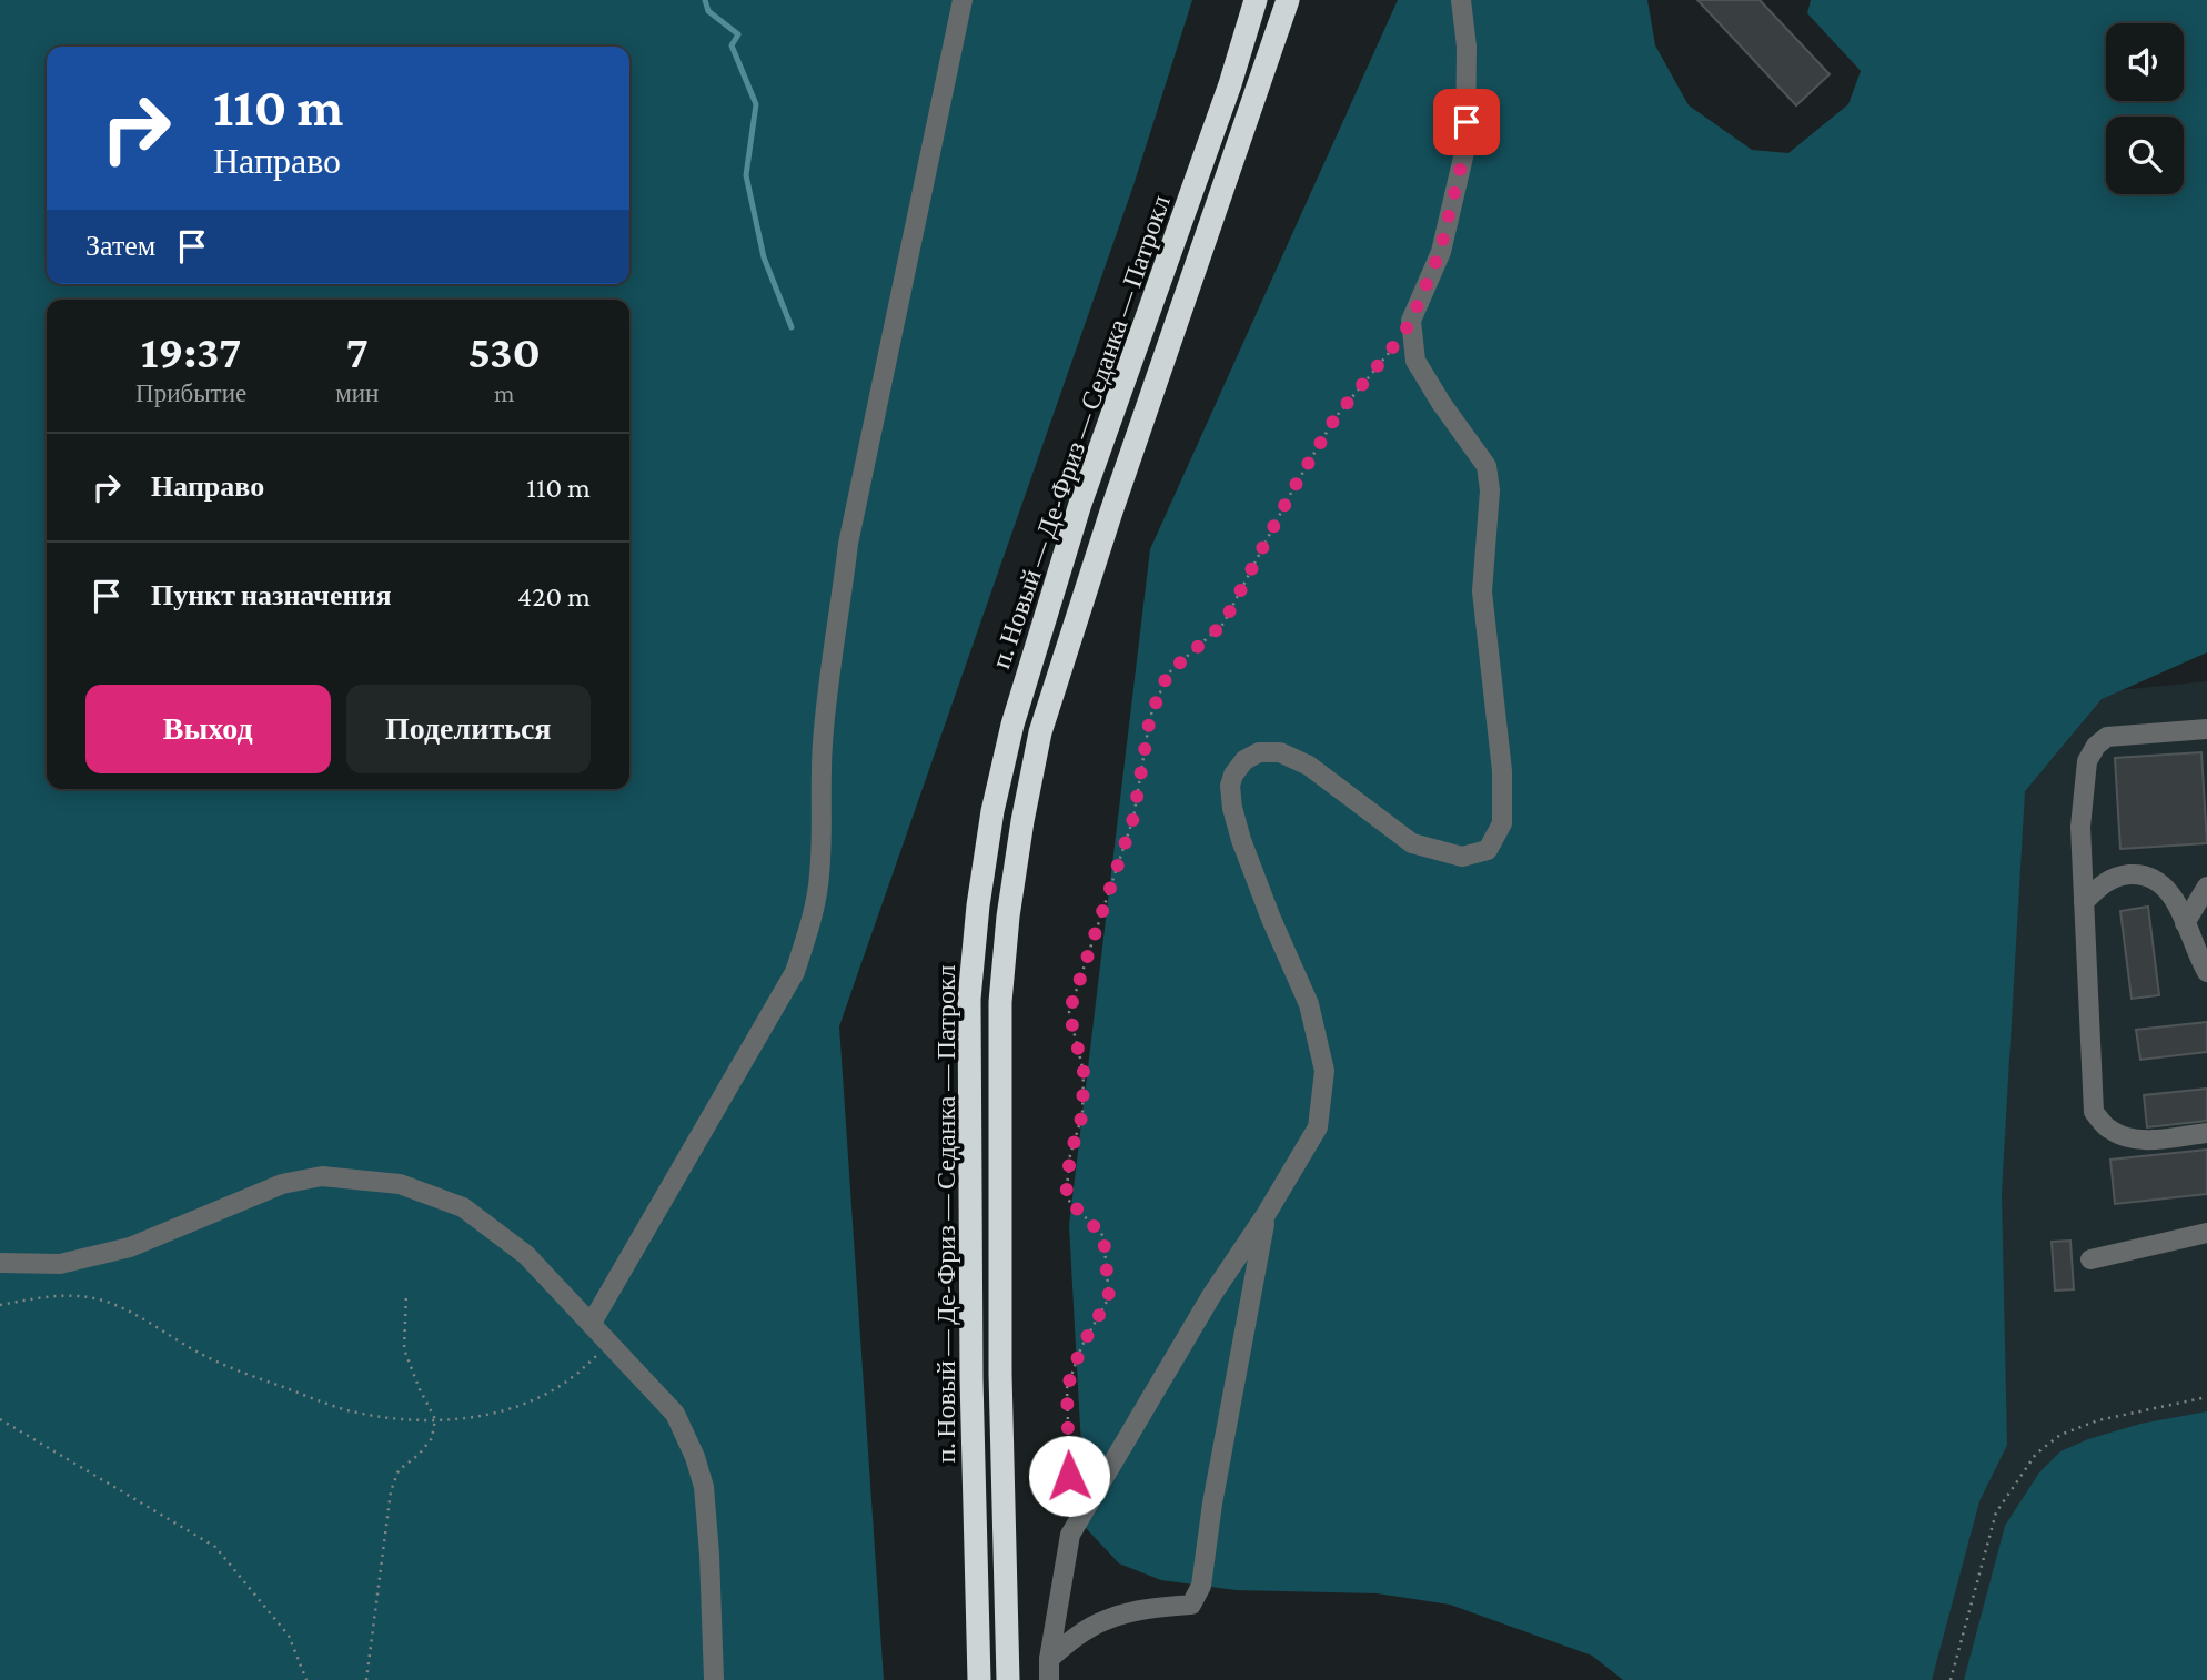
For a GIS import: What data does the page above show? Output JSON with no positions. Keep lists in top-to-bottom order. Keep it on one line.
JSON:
{"streets":{"highway":["п. Новый — Де-Фриз — Седанка — Патрокл"]},"page":{"turn":["110 m","Направо"],"then":"Затем","eta":["19:37","Прибытие","7","мин","530","m"],"list":[{"name":"Направо","value":"110 m"},{"name":"Пункт назначения","value":"420 m"}],"buttons":["Выход","Поделиться"]}}
